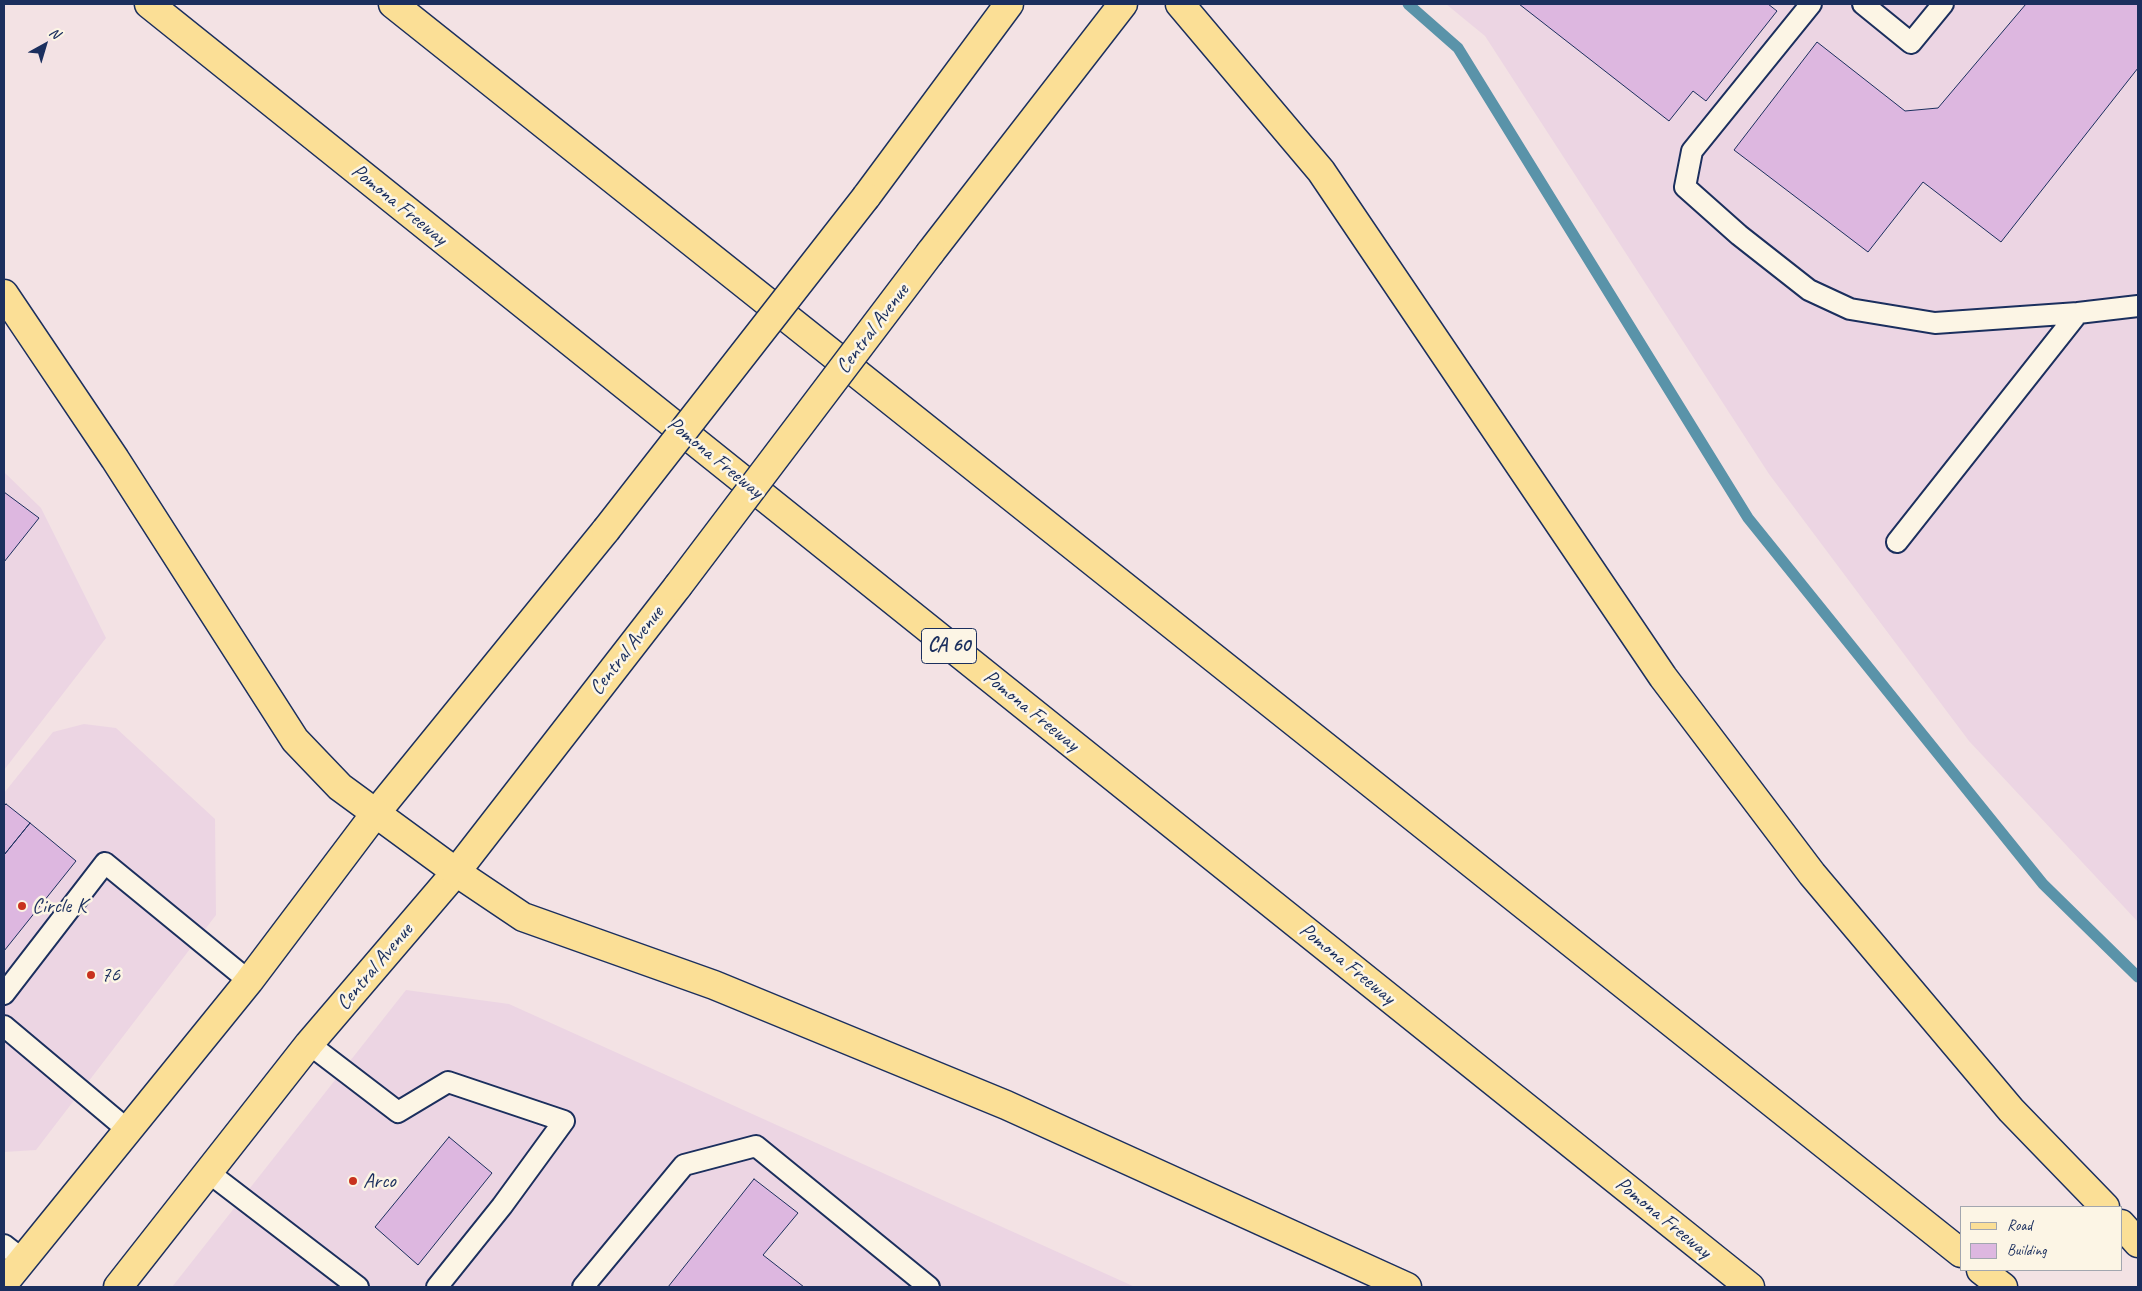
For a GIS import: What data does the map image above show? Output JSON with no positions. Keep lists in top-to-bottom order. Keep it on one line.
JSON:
{"streets":{"main road":["Pomona Freeway","Central Avenue","CA 60"]},"places":["Circle K","76","Arco"],"legend":["Road","Building"],"north":"top right"}
